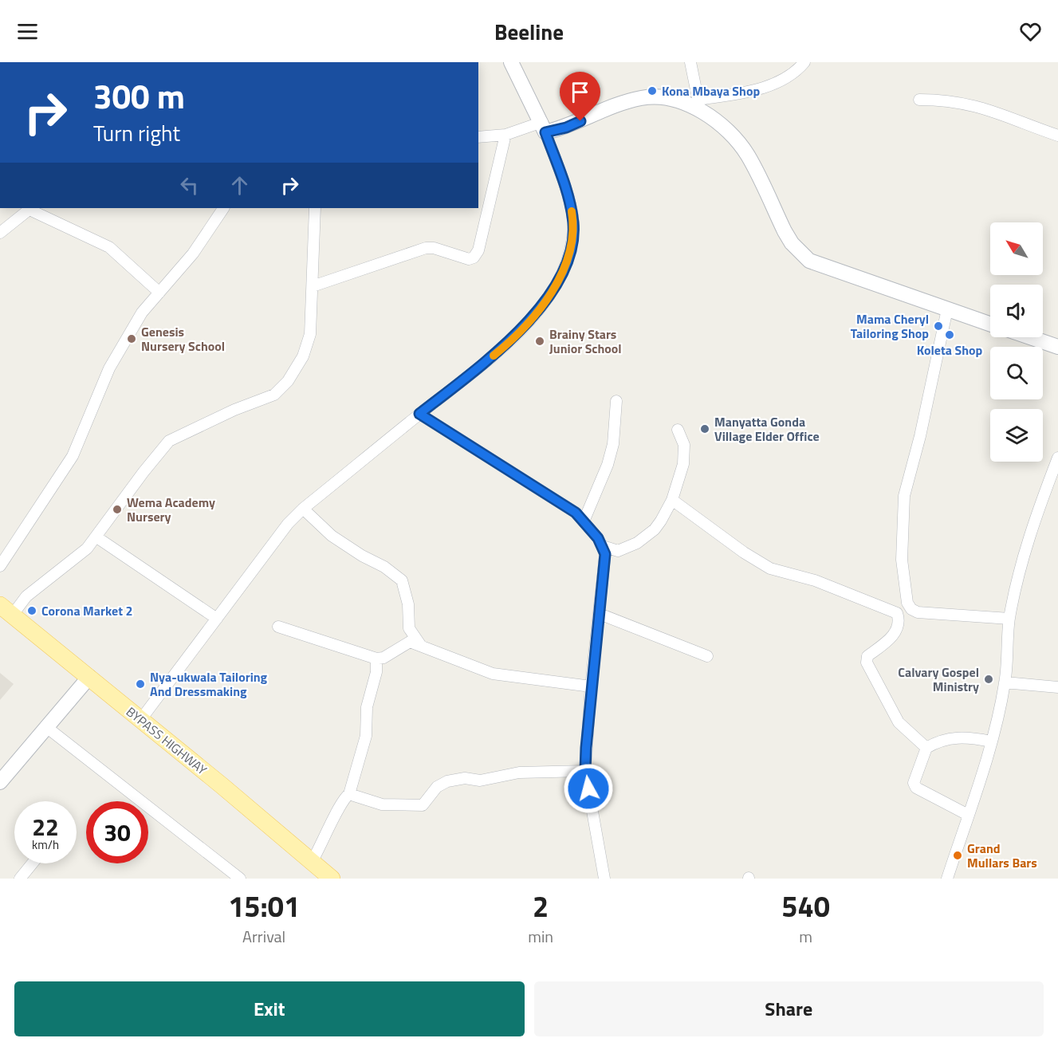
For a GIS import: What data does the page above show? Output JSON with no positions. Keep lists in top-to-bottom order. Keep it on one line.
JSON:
{"streets":{"main road":["BYPASS HIGHWAY"]},"places":["Kona Mbaya Shop","Mama Cheryl Tailoring Shop","Koleta Shop","Genesis Nursery School","Brainy Stars Junior School","Manyatta Gonda Village Elder Office","Wema Academy Nursery","Corona Market 2","Calvary Gospel Ministry","Nya-ukwala Tailoring And Dressmaking","Grand Mullars Bars"],"north":"top left","page":{"header":"Beeline","turn":["300 m","Turn right"],"speed":"22 km/h","limit":"30","eta":["15:01","Arrival","2","min","540","m"],"buttons":["Exit","Share"]}}
